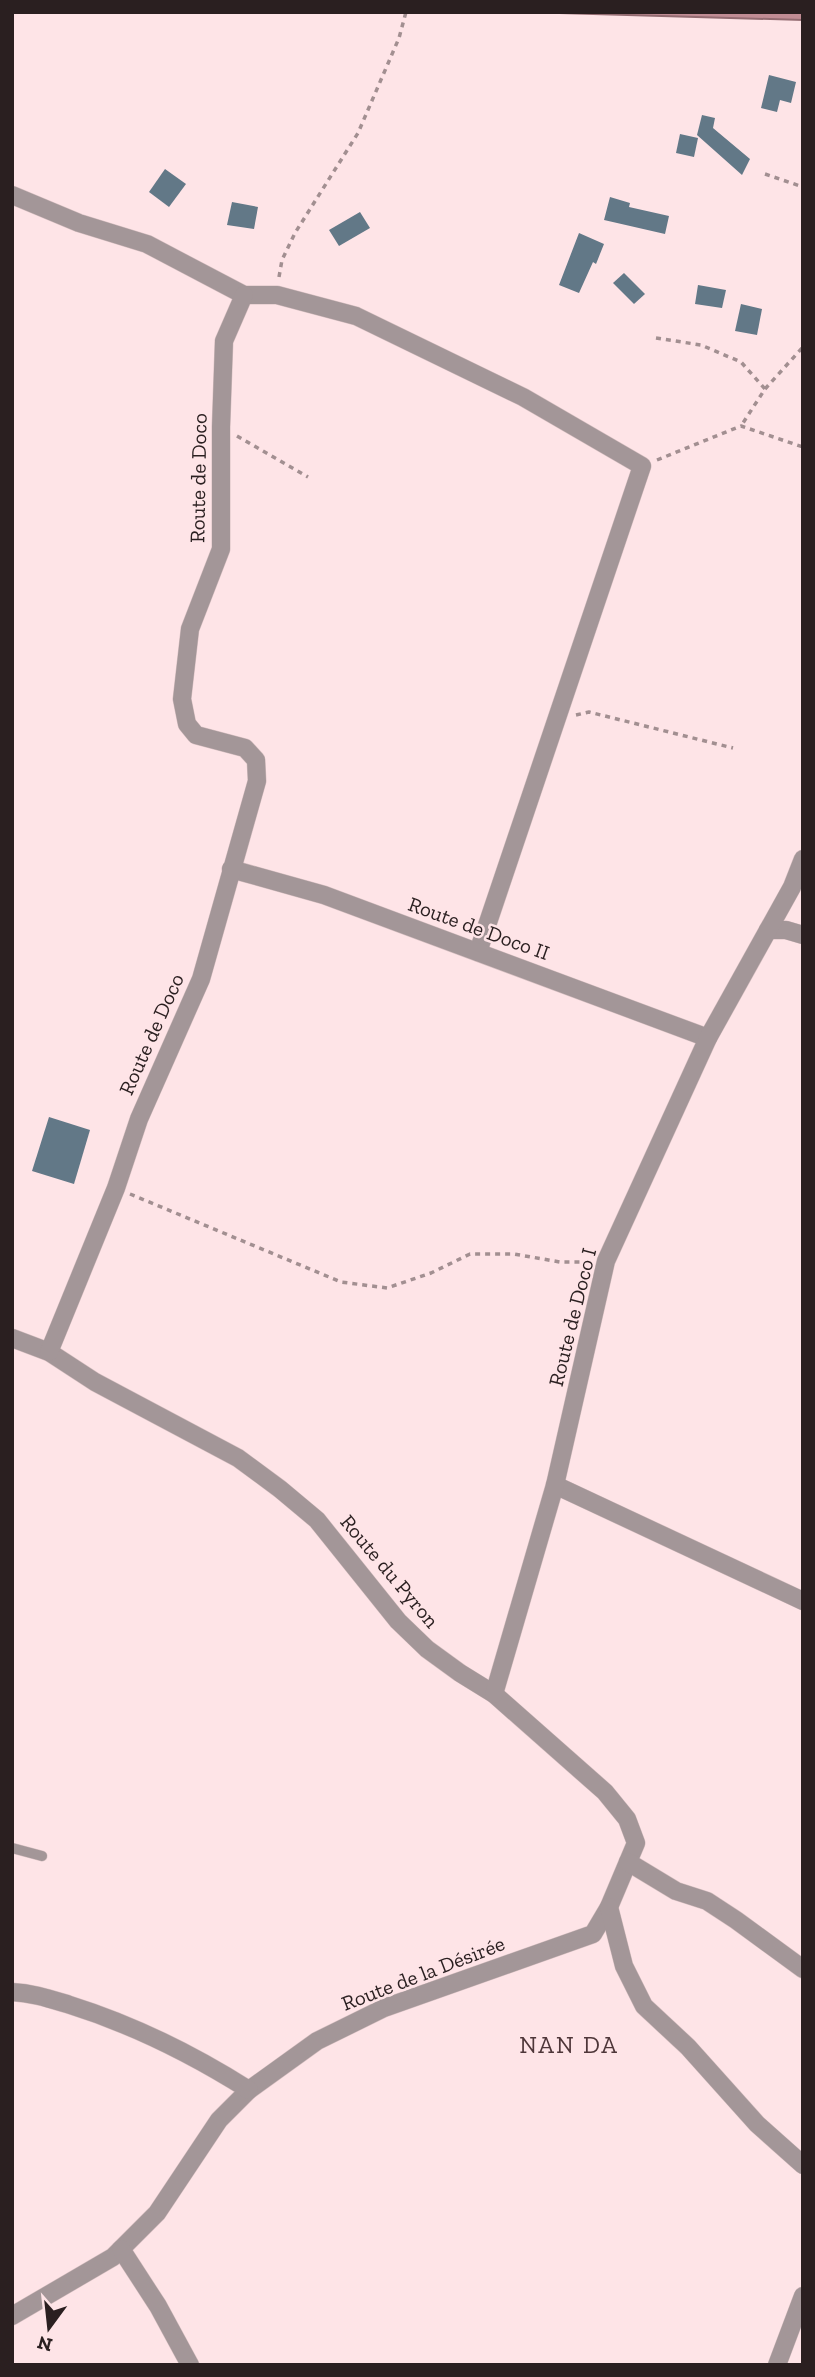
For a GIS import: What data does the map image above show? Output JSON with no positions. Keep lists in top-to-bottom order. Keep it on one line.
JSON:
{"streets":{"street":["Route de Doco","Route de Doco II","Route de Doco I","Route du Pyron","Route de la Désirée"]},"crossings":[["Route de Doco","Route de Doco II"],["Route de Doco","Route du Pyron"],["Route de Doco II","Route de Doco I"],["Route de Doco I","Route du Pyron"],["Route du Pyron","Route de la Désirée"]],"districts":["NAN DA"],"north":"bottom"}
